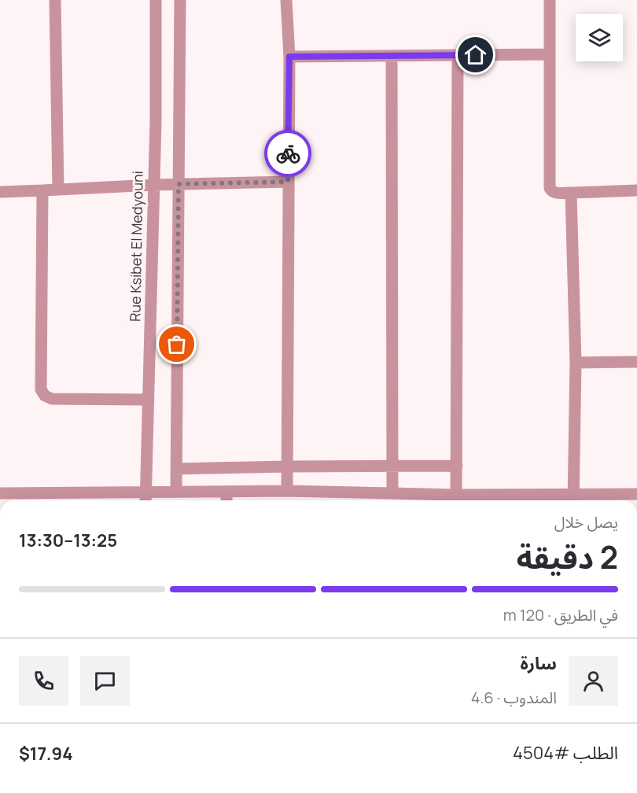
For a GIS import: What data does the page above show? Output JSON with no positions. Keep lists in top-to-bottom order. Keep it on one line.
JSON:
{"streets":{"street":["Rue Ksibet El Medyouni"]},"page":{"heading":["2 دقيقة","يصل خلال","13:25–13:30"],"panel":["سارة","المندوب · 4.6","الطلب #4504","$17.94"],"bar":"في الطريق · 120 m"}}
